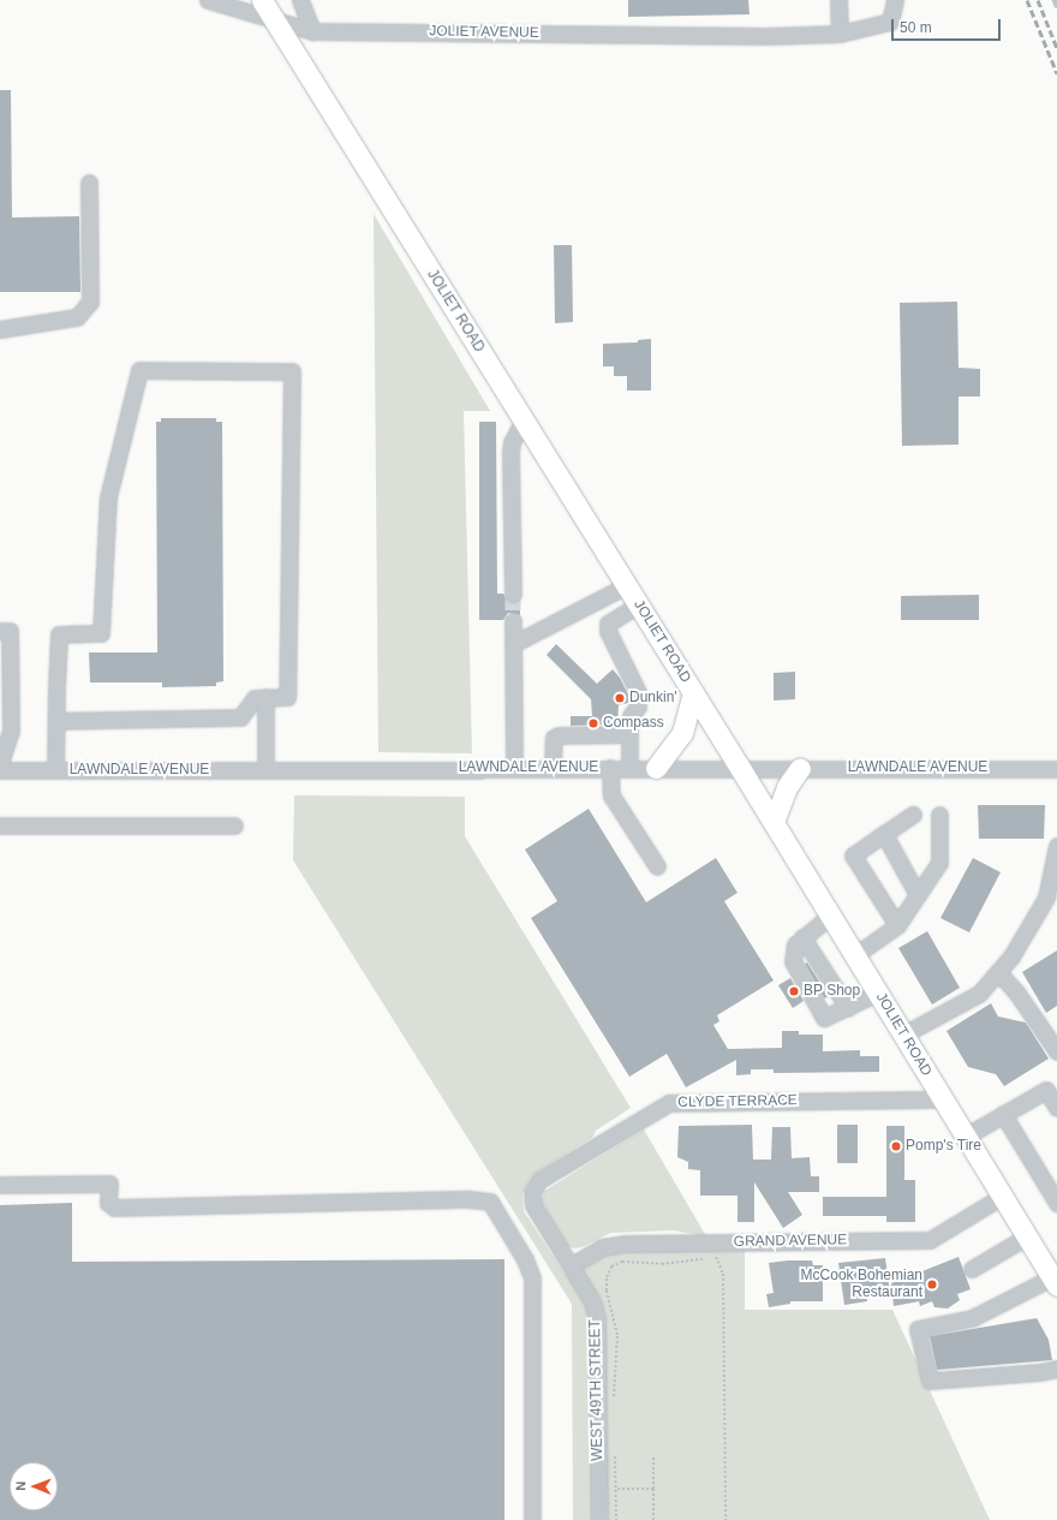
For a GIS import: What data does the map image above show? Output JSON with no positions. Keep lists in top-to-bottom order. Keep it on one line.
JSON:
{"streets":{"main road":["JOLIET ROAD"],"street":["JOLIET AVENUE","LAWNDALE AVENUE","CLYDE TERRACE","GRAND AVENUE","WEST 49TH STREET"]},"crossings":[["JOLIET AVENUE","JOLIET ROAD"],["JOLIET ROAD","LAWNDALE AVENUE"],["JOLIET ROAD","CLYDE TERRACE"],["JOLIET ROAD","GRAND AVENUE"],["CLYDE TERRACE","WEST 49TH STREET"],["GRAND AVENUE","WEST 49TH STREET"]],"places":["Dunkin'","Compass","BP Shop","Pomp's Tire","McCook Bohemian Restaurant"],"scale_bar":"50 m","north":"left"}
